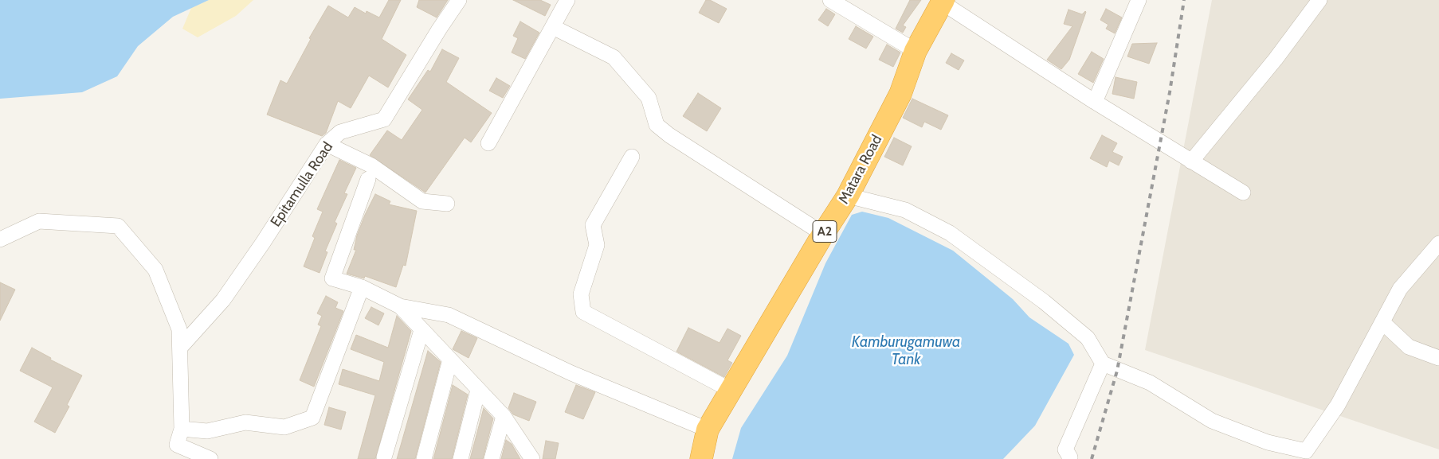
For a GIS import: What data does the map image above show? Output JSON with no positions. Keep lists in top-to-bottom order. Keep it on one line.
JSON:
{"streets":{"highway":["Matara Road","A2"],"street":["Epitamulla Road"]},"water":["Kamburugamuwa Tank"]}
